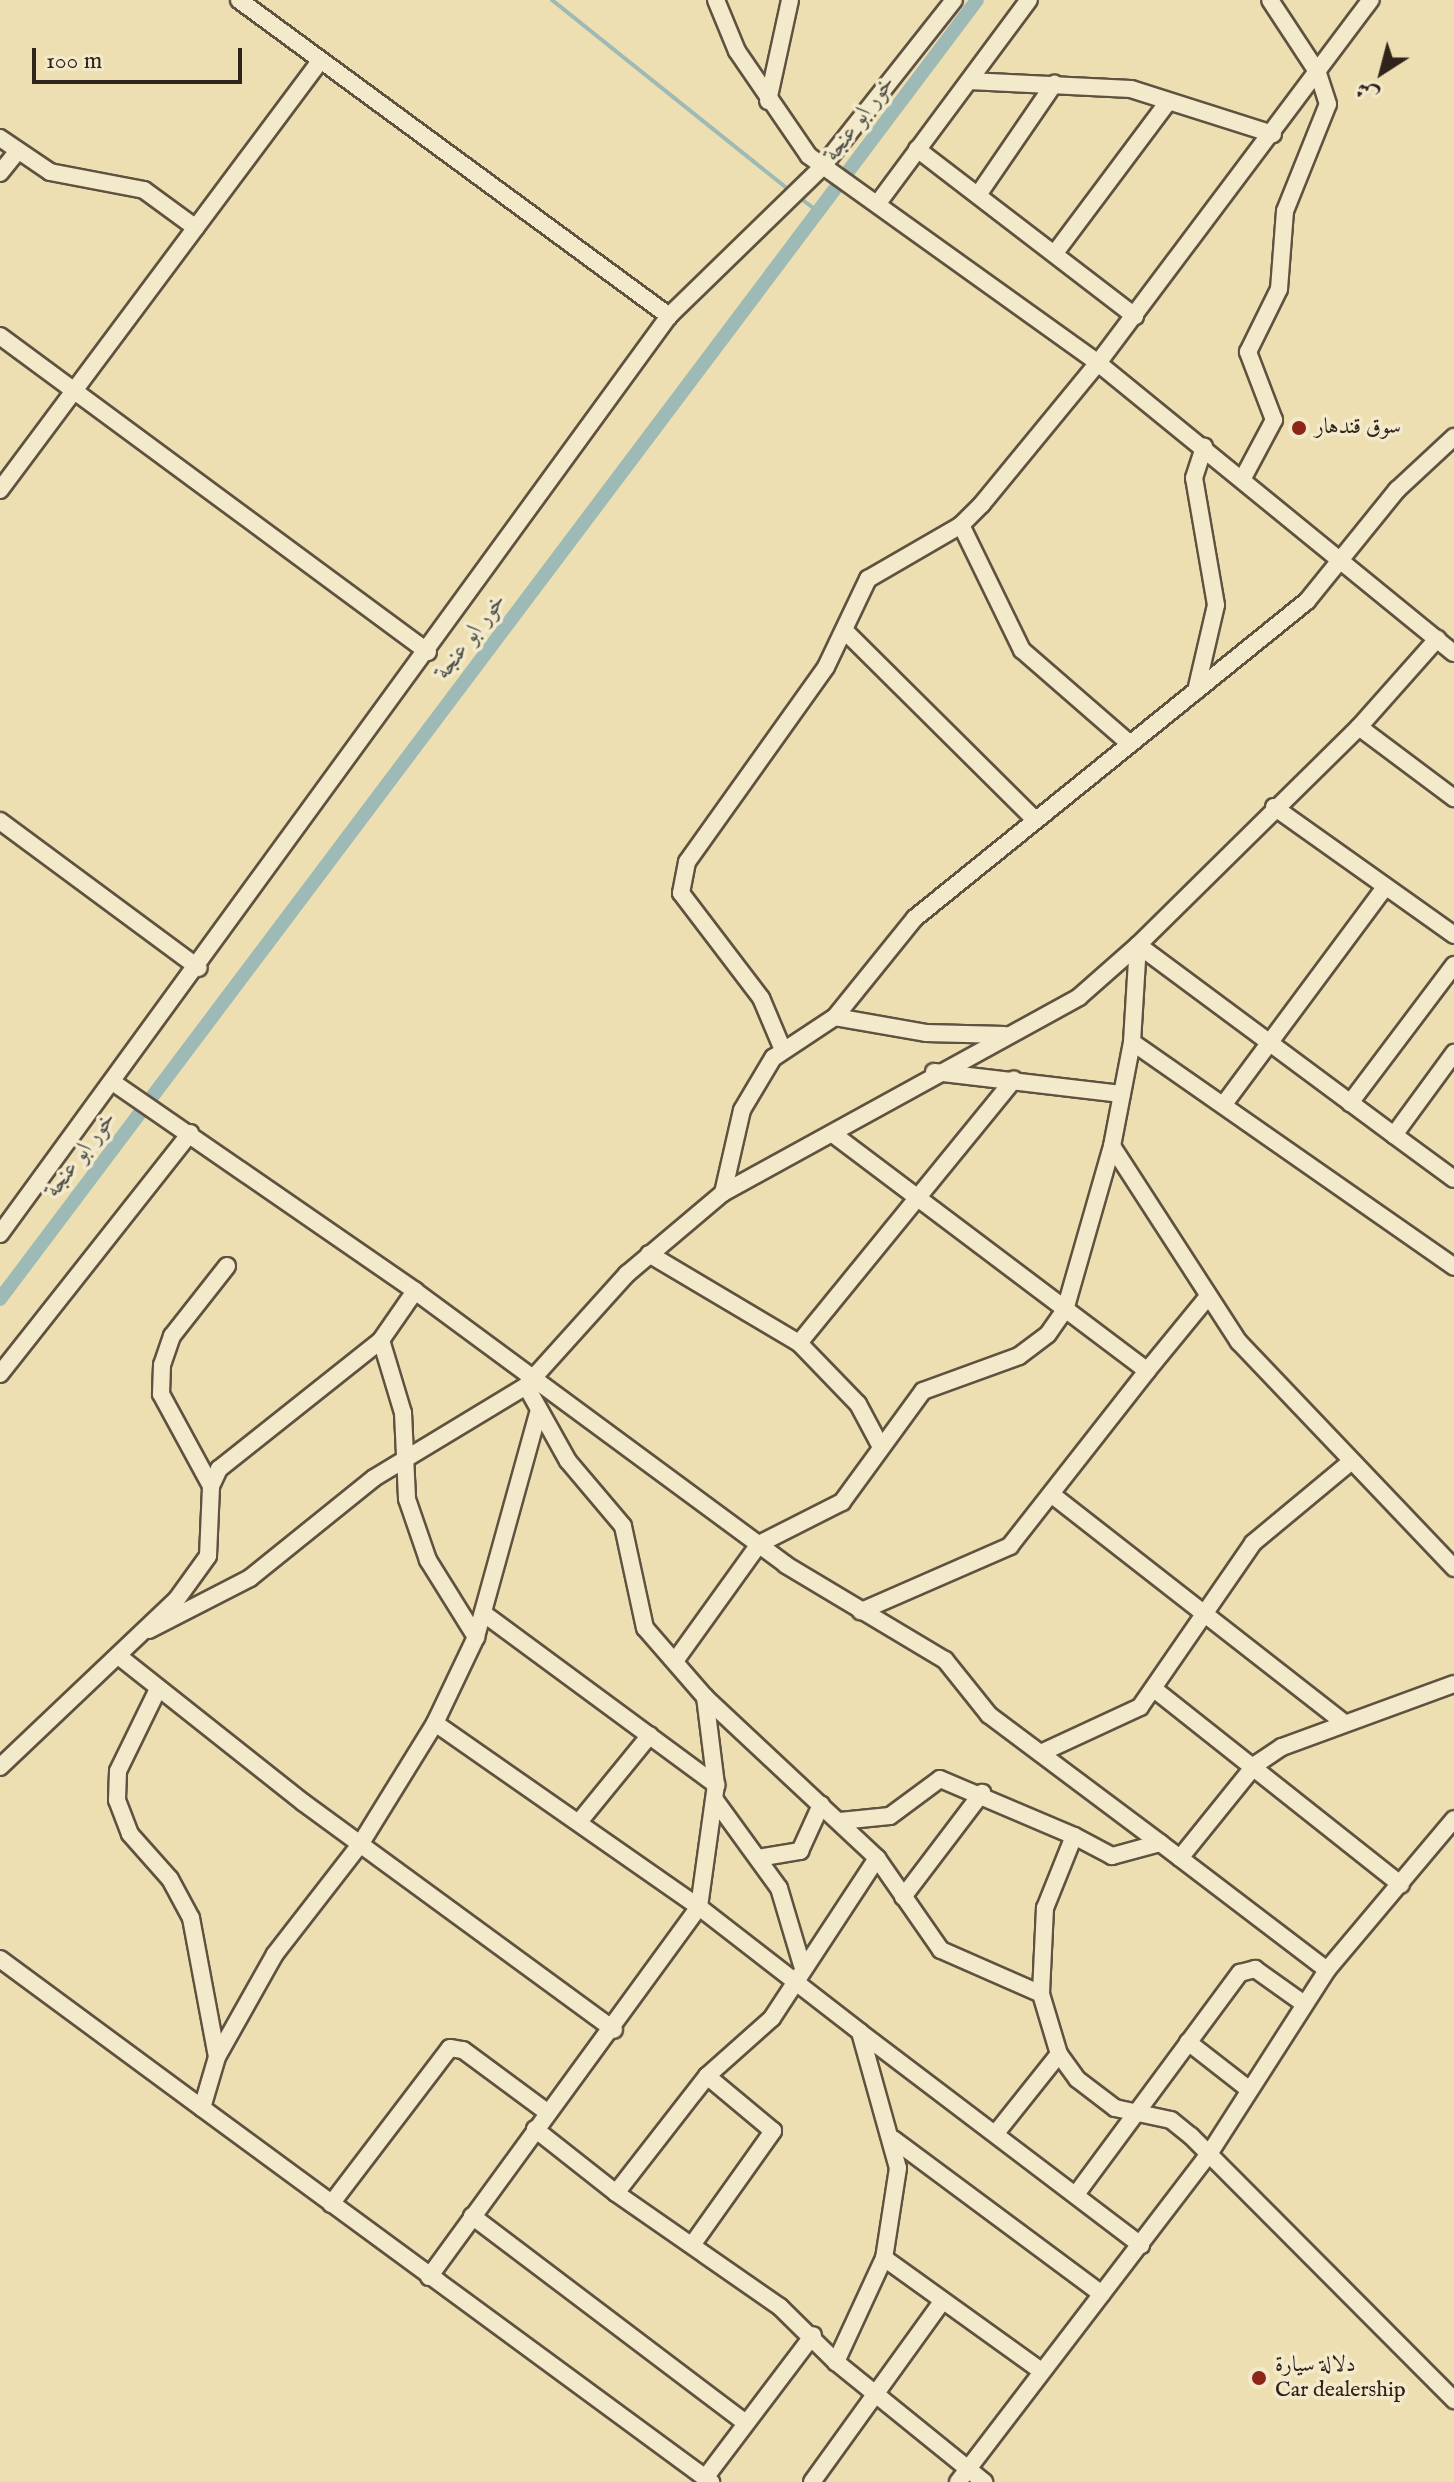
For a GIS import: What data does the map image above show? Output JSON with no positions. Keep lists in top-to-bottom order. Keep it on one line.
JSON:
{"water":["خور ابو عنجة"],"places":["سوق قندهار","دلالة سيارة Car dealership"],"scale_bar":"100 m","north":"bottom left"}
